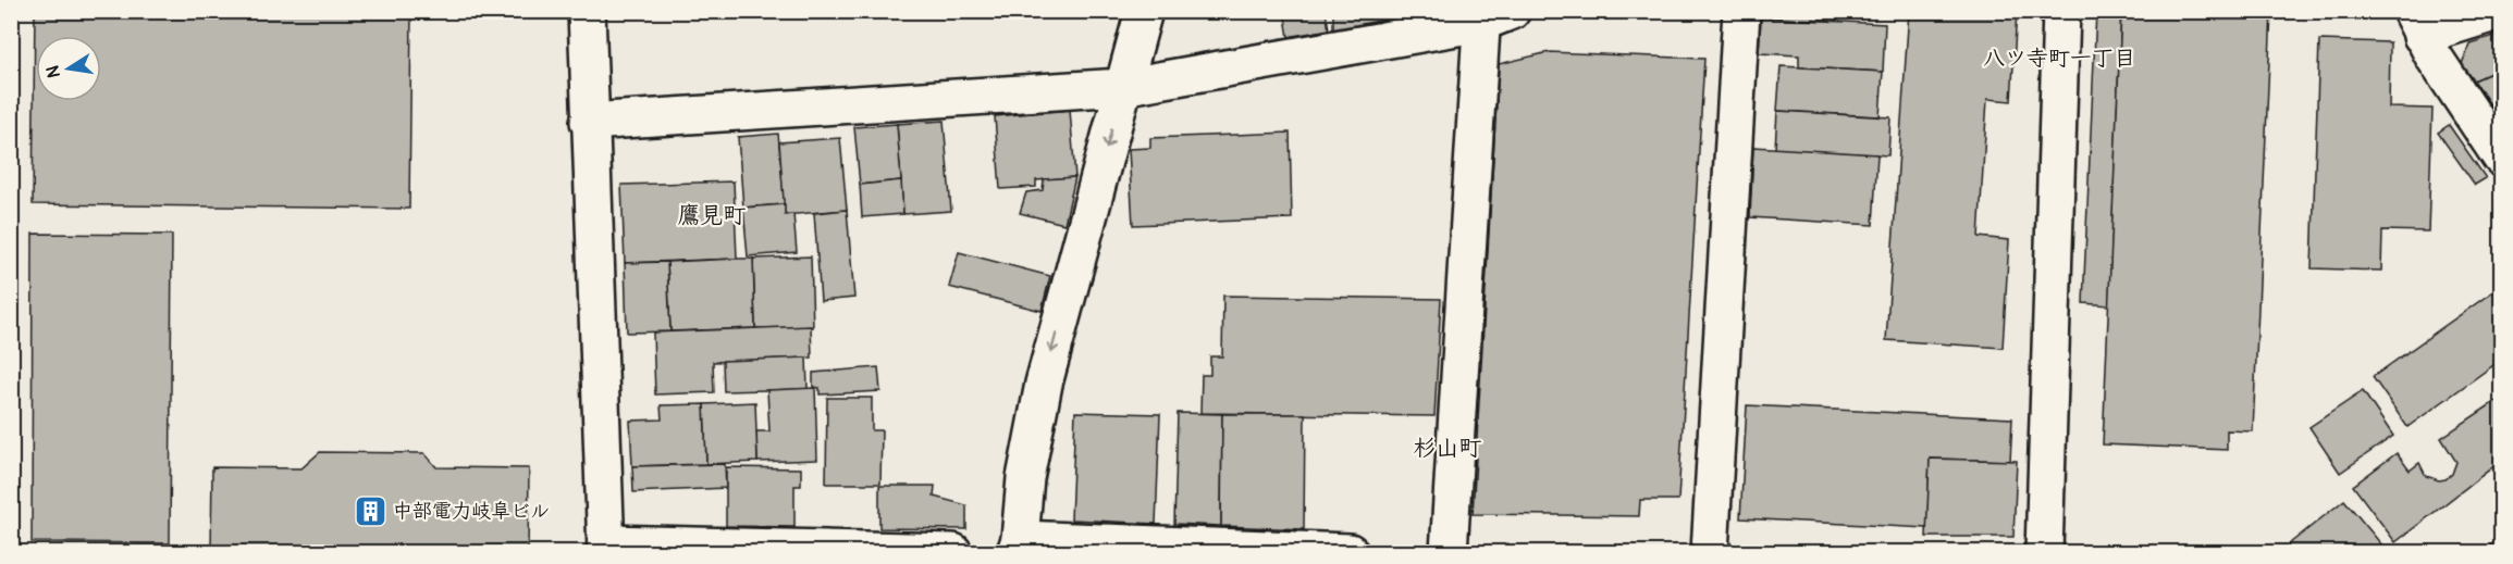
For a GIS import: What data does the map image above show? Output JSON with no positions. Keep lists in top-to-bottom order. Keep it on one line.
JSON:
{"districts":["八ツ寺町一丁目","鷹見町","杉山町"],"places":{"building":["中部電力岐阜ビル"]},"north":"left"}
